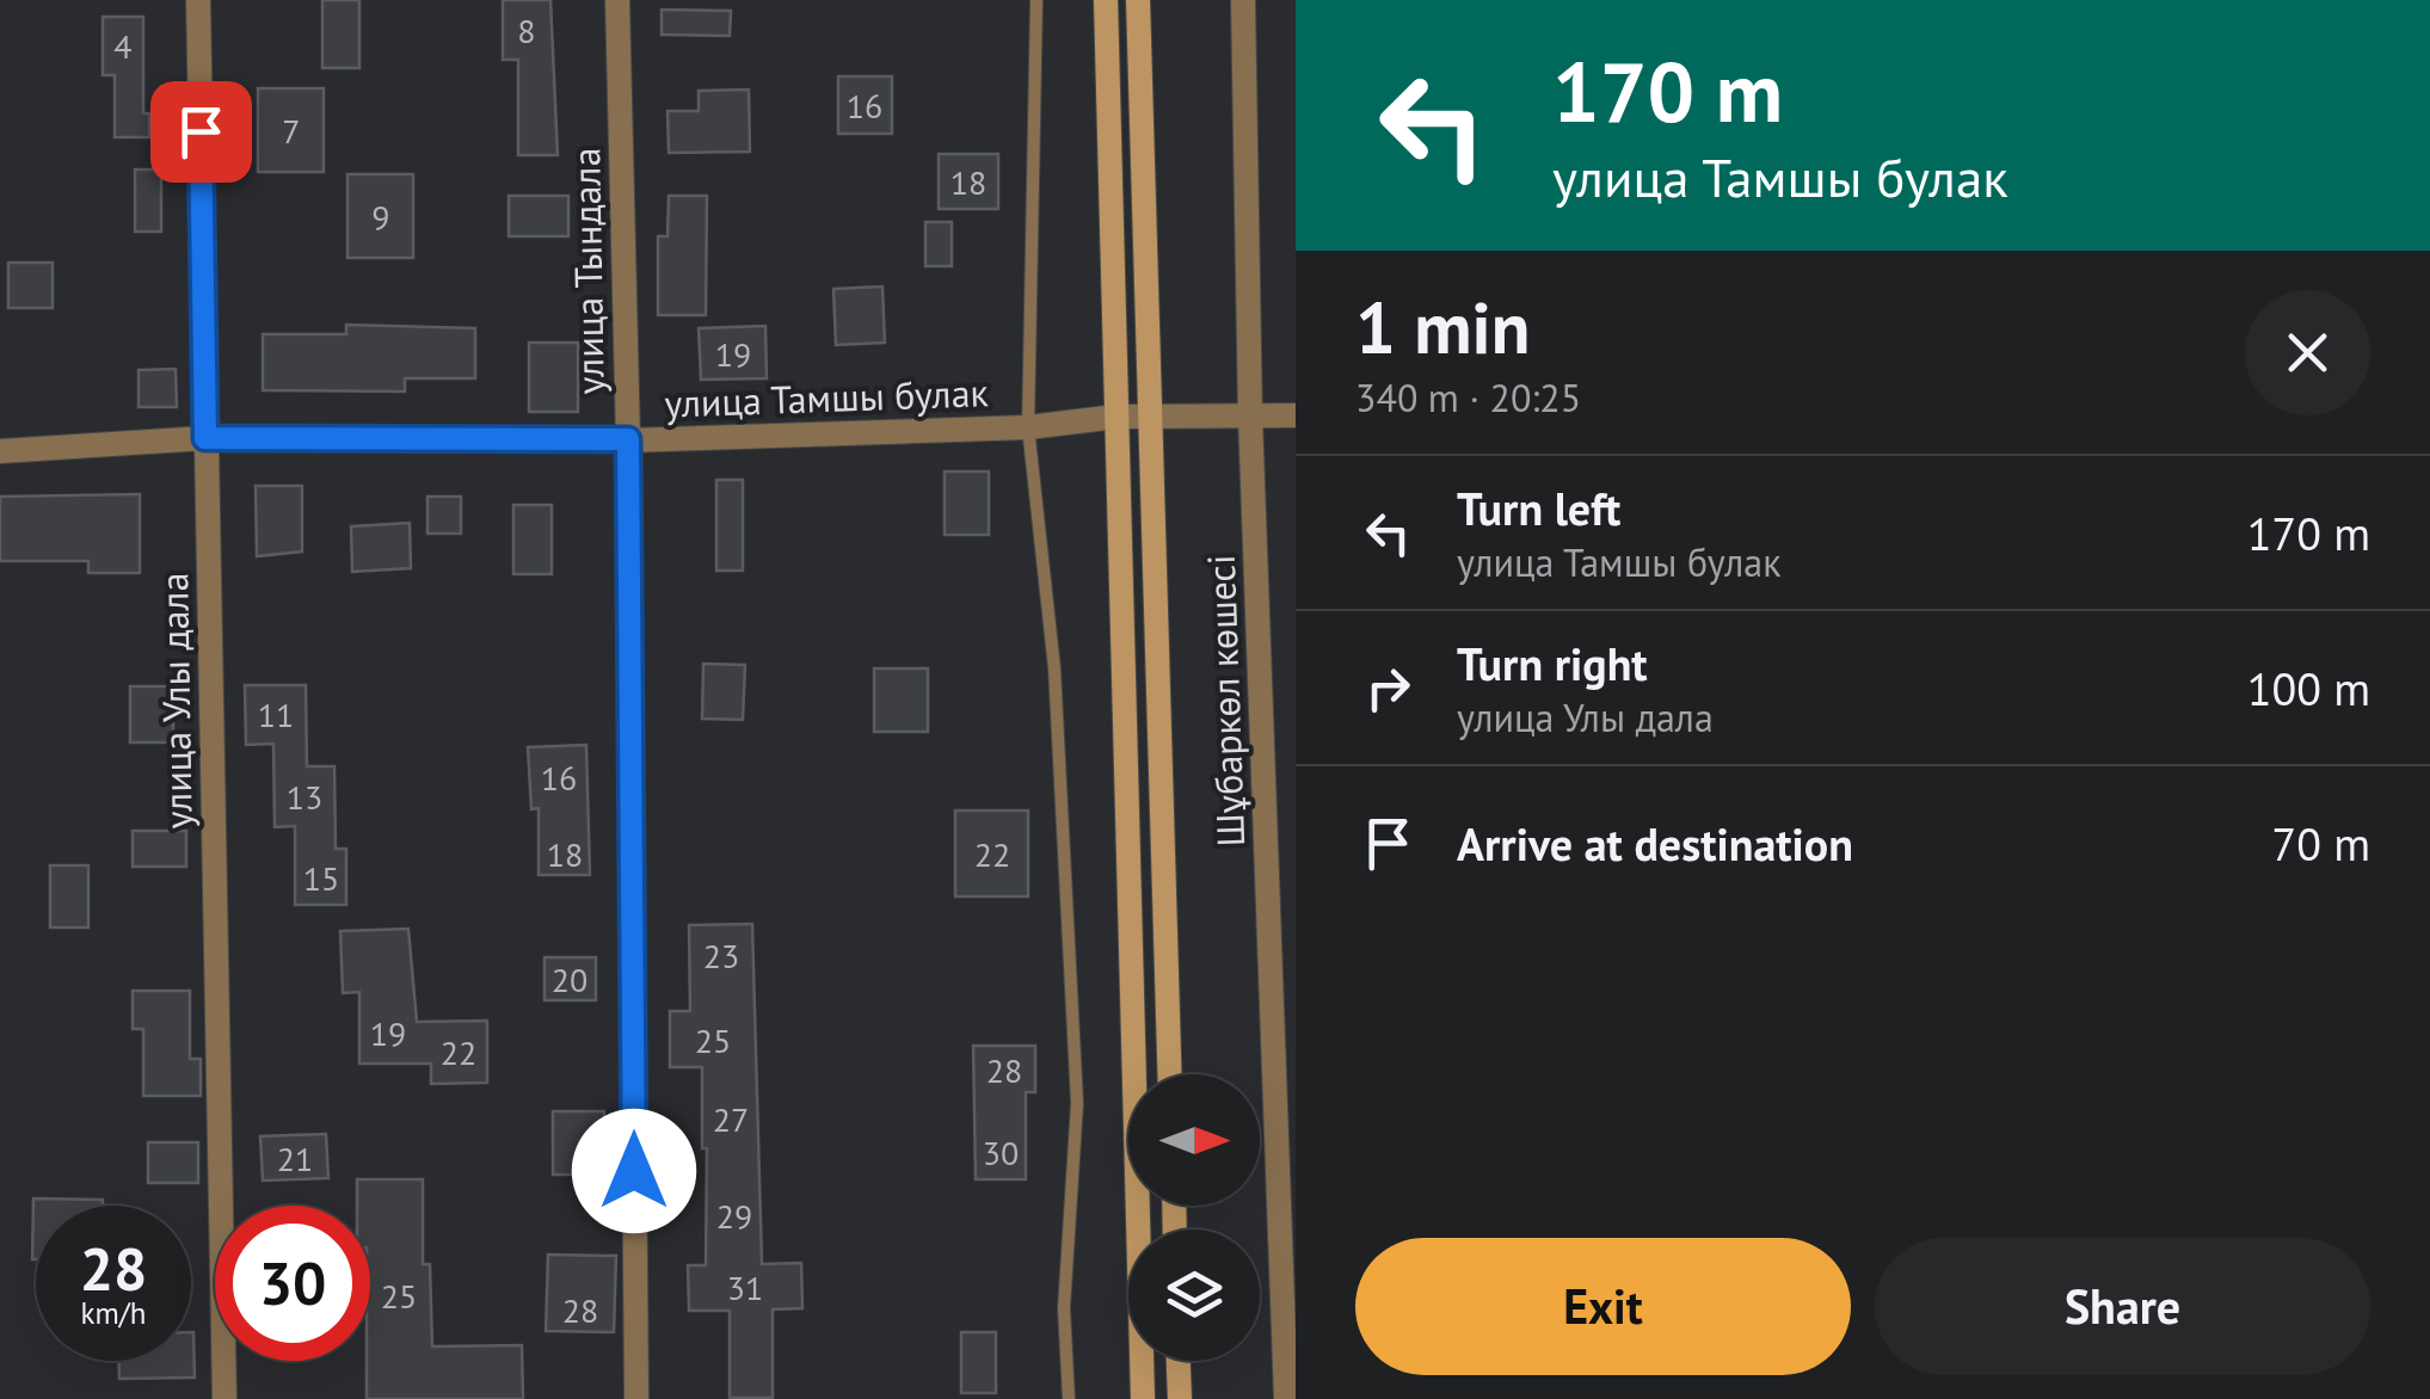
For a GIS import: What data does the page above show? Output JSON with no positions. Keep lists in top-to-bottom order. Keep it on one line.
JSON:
{"streets":{"street":["улица Тындала","улица Тамшы булак","улица Улы дала","Шұбаркөл көшесі"]},"crossings":[["улица Тындала","улица Тамшы булак"],["улица Тамшы булак","улица Улы дала"],["улица Тамшы булак","Шұбаркөл көшесі"]],"house_numbers":["8","4","16","7","18","9","19","11","16","13","18","22","15","23","20","19","25","22","28","27","30","21","29","31","25","28"],"north":"right","page":{"turn":["170 m","улица Тамшы булак"],"heading":["1 min","340 m · 20:25"],"list":[{"name":"Turn left","note":"улица Тамшы булак","value":"170 m"},{"name":"Turn right","note":"улица Улы дала","value":"100 m"},{"name":"Arrive at destination","value":"70 m"}],"speed":"28 km/h","limit":"30","buttons":["Exit","Share"]}}
